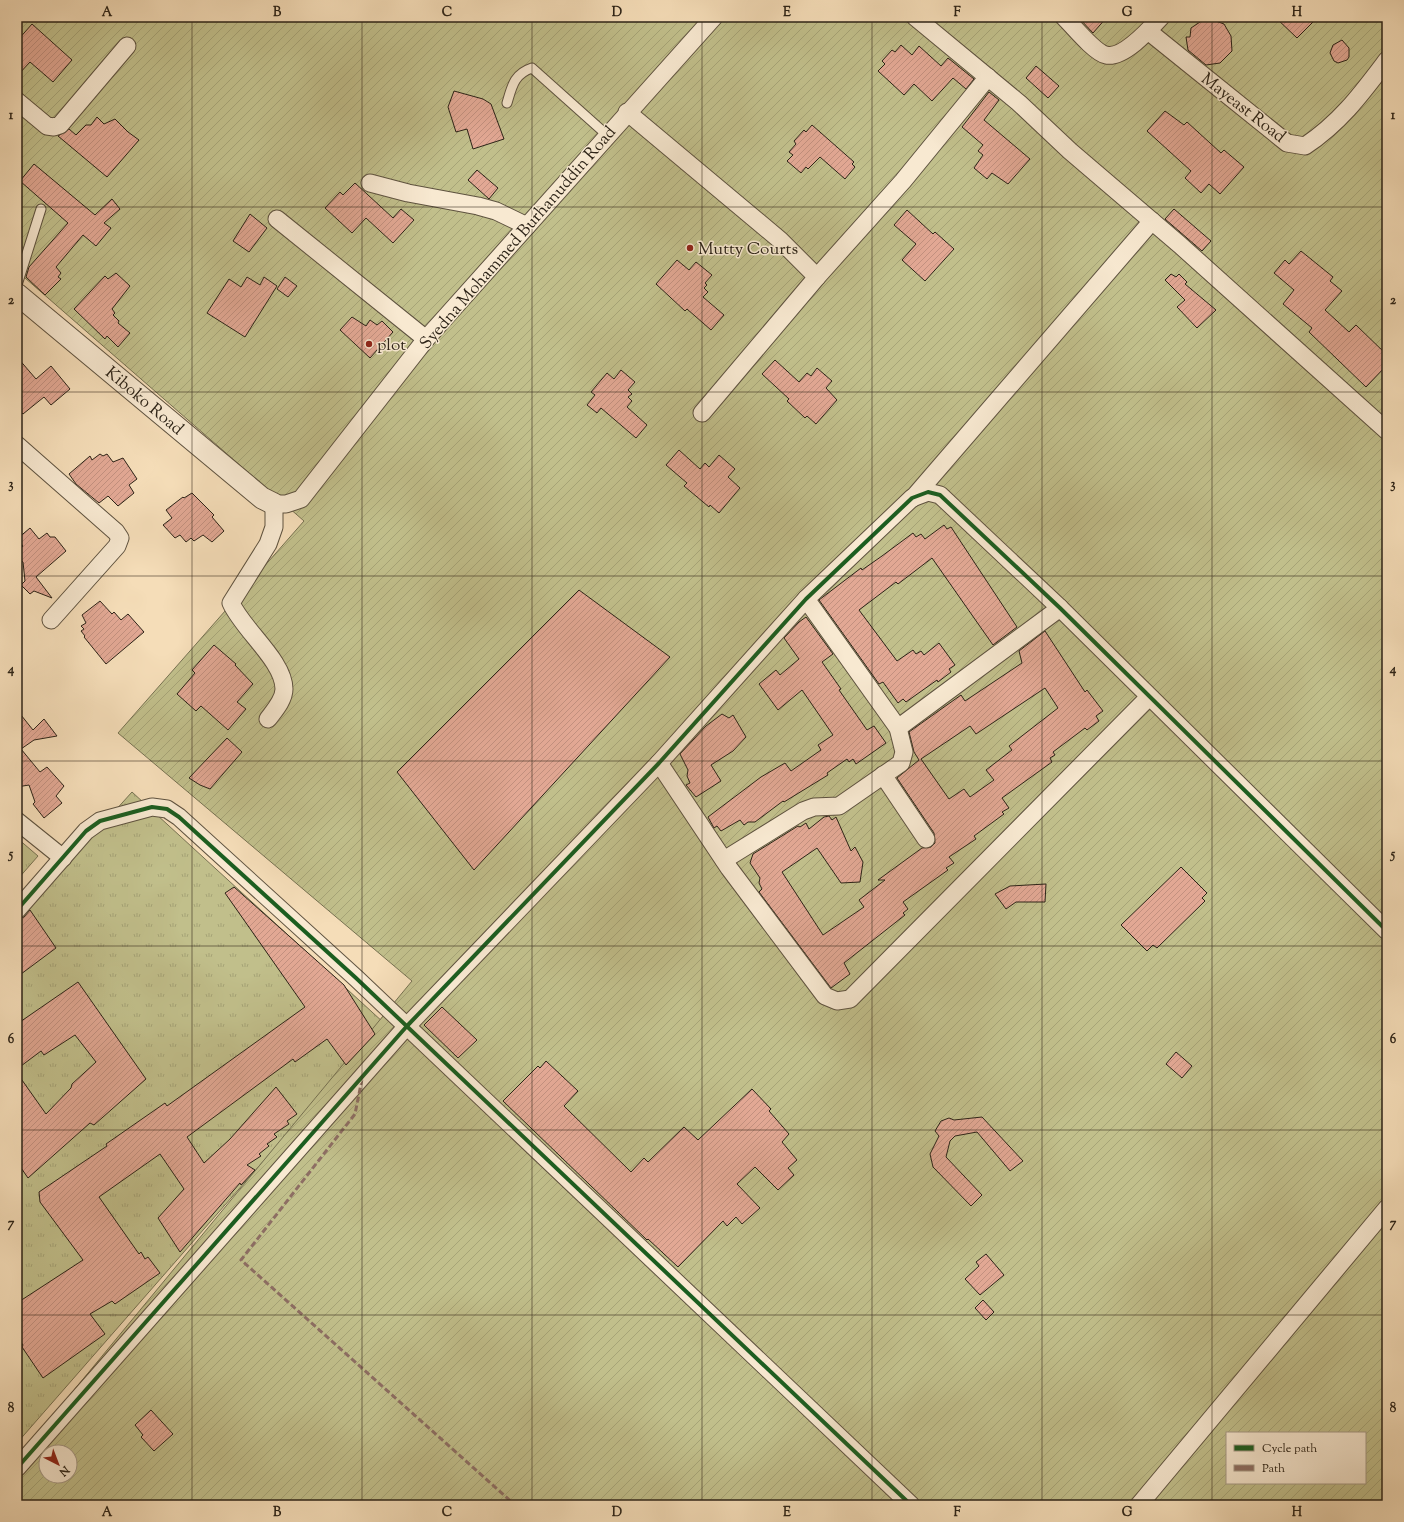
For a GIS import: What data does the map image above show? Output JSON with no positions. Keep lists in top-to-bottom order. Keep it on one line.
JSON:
{"streets":{"street":["Mayeast Road","Syedna Mohammed Burhanuddin Road","Kiboko Road"]},"crossings":[["Syedna Mohammed Burhanuddin Road","Kiboko Road"]],"places":["Mutty Courts","plot"],"legend":["Cycle path","Path"],"north":"bottom right","grid":{"columns":["A","B","C","D","E","F","G","H"],"rows":["1","2","3","4","5","6","7","8"]}}
